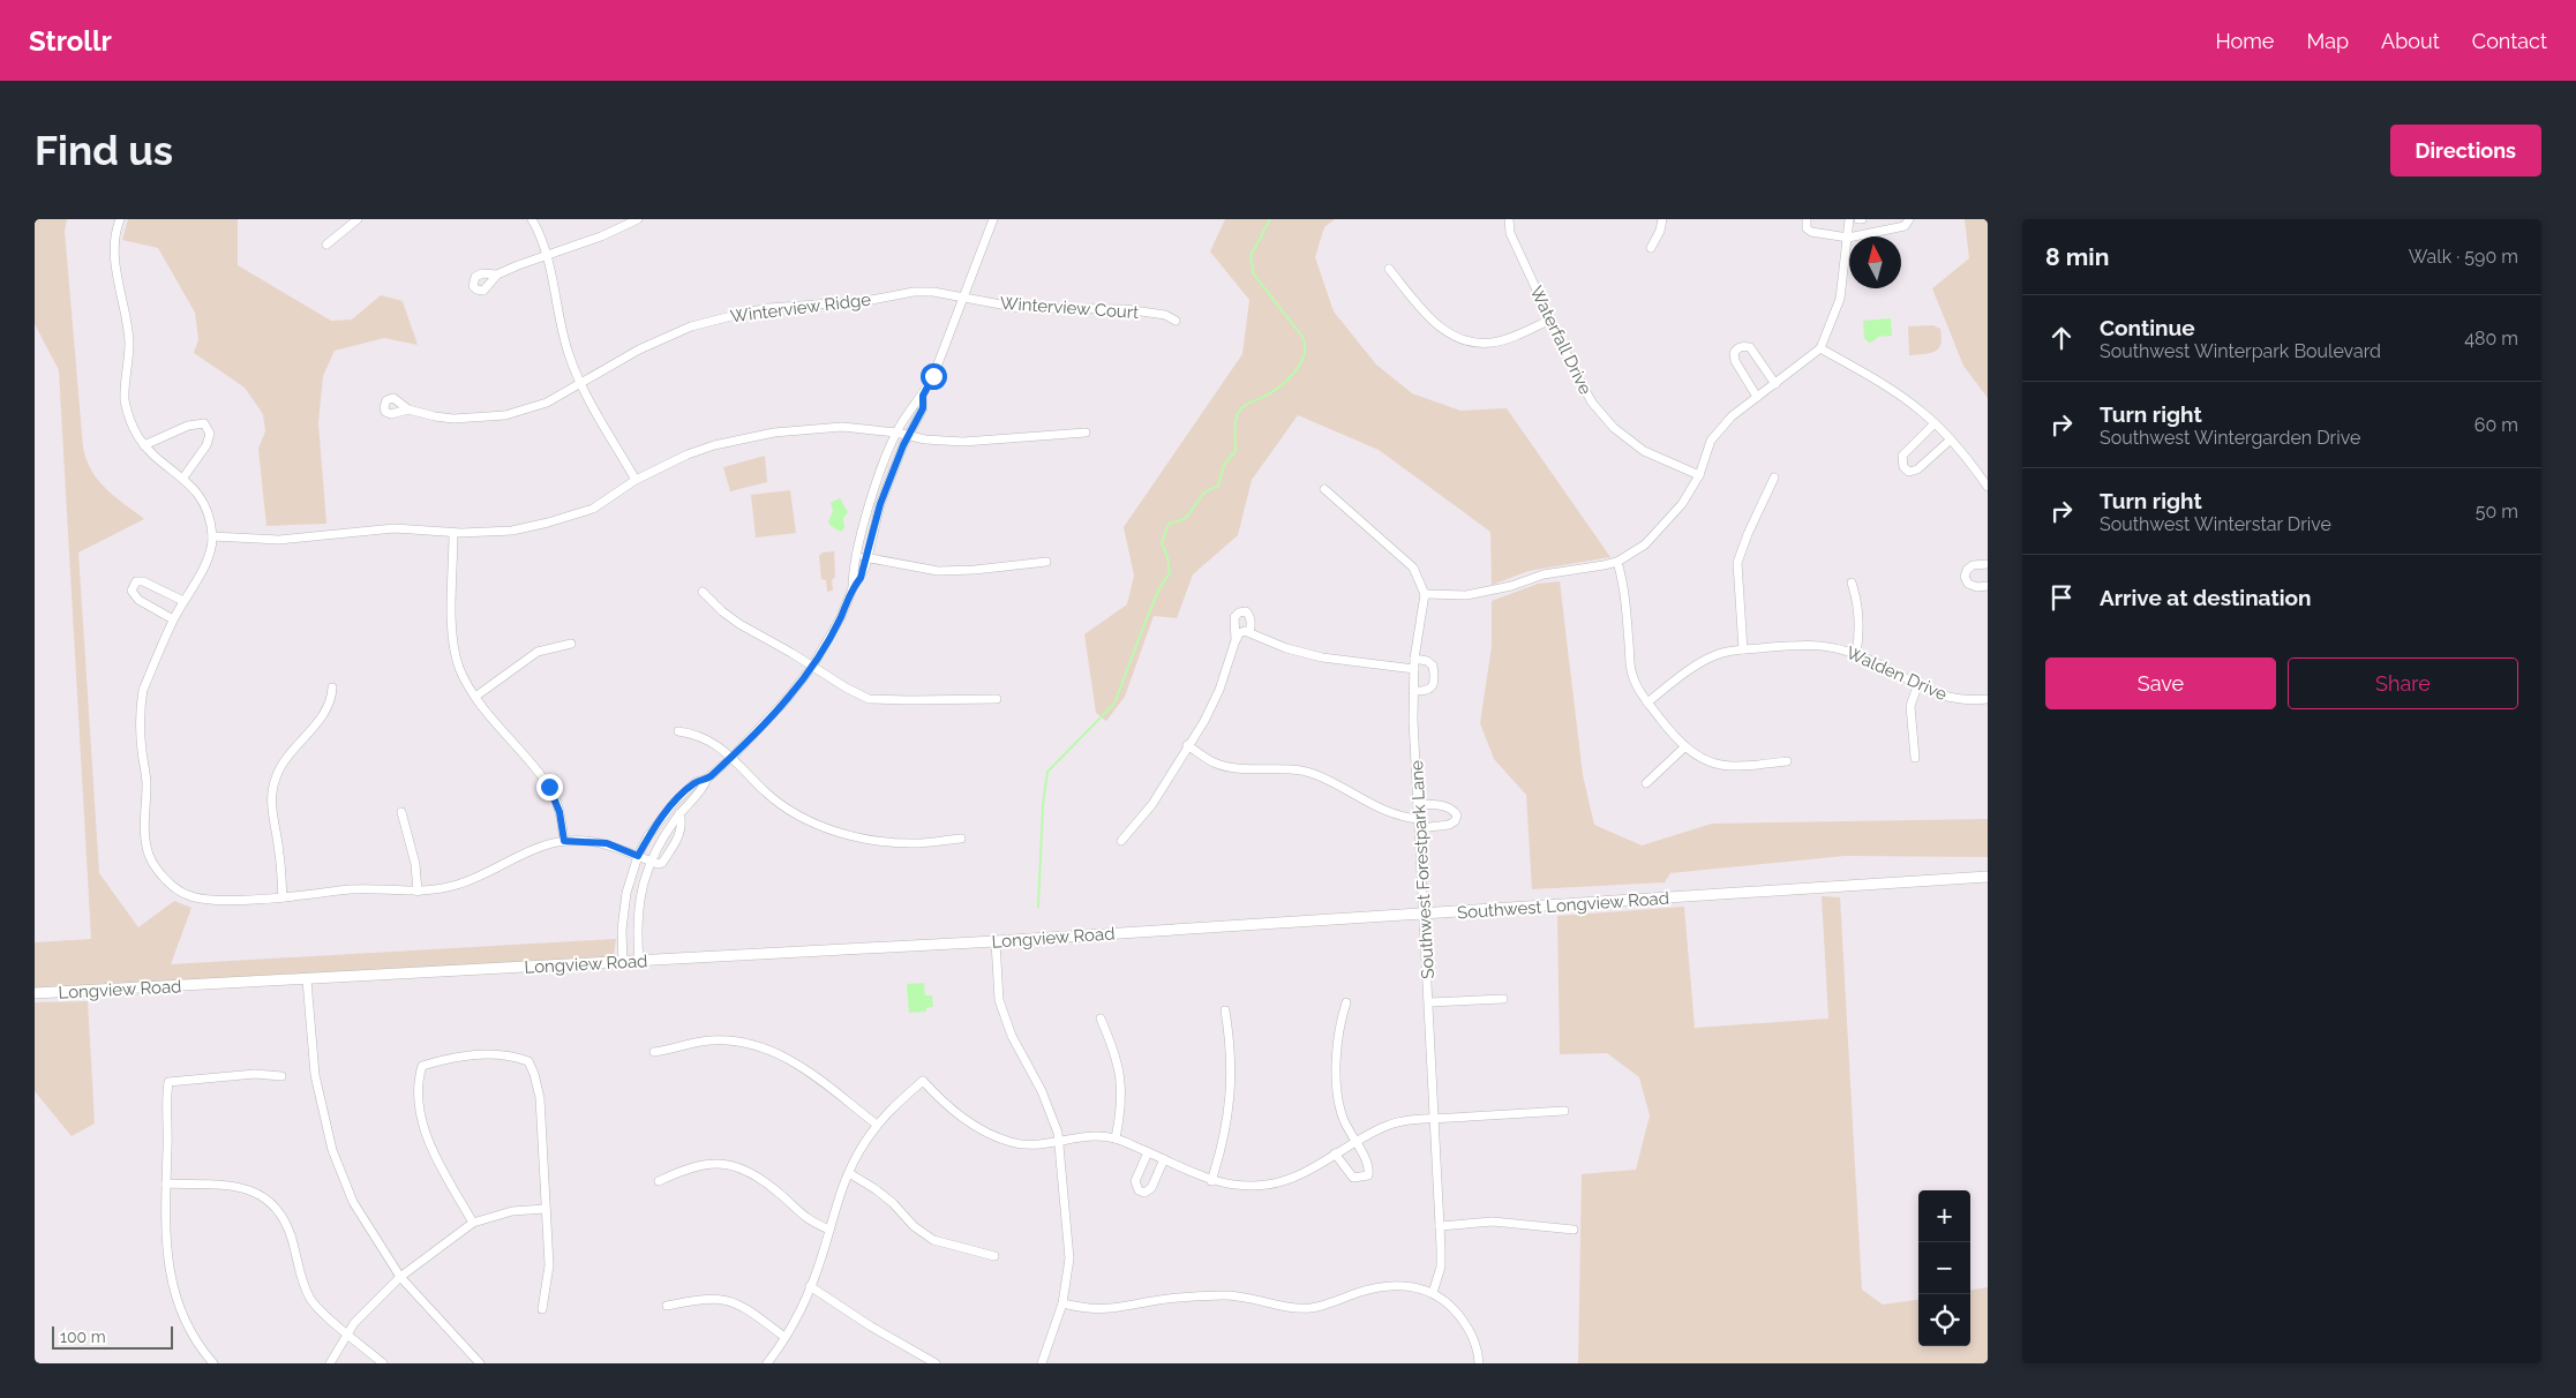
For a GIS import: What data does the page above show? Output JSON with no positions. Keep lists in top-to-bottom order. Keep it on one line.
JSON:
{"streets":{"street":["Winterview Ridge","Winterview Court","Waterfall Drive","Walden Drive","Southwest Forestpark Lane","Southwest Longview Road","Longview Road"]},"crossings":[["Winterview Ridge","Winterview Court"],["Southwest Forestpark Lane","Southwest Longview Road"],["Southwest Longview Road","Longview Road"]],"scale_bar":"100 m","north":"top","page":{"header":"Strollr","nav":["Home","Map","About","Contact"],"buttons":["Directions",["Save","Share"]],"title":"Find us","heading":["8 min","Walk · 590 m"],"list":[["Continue","Southwest Winterpark Boulevard","480 m"],["Turn right","Southwest Wintergarden Drive","60 m"],["Turn right","Southwest Winterstar Drive","50 m"],"Arrive at destination"],"map_buttons":["+","−"],"scale":"100 m"}}
